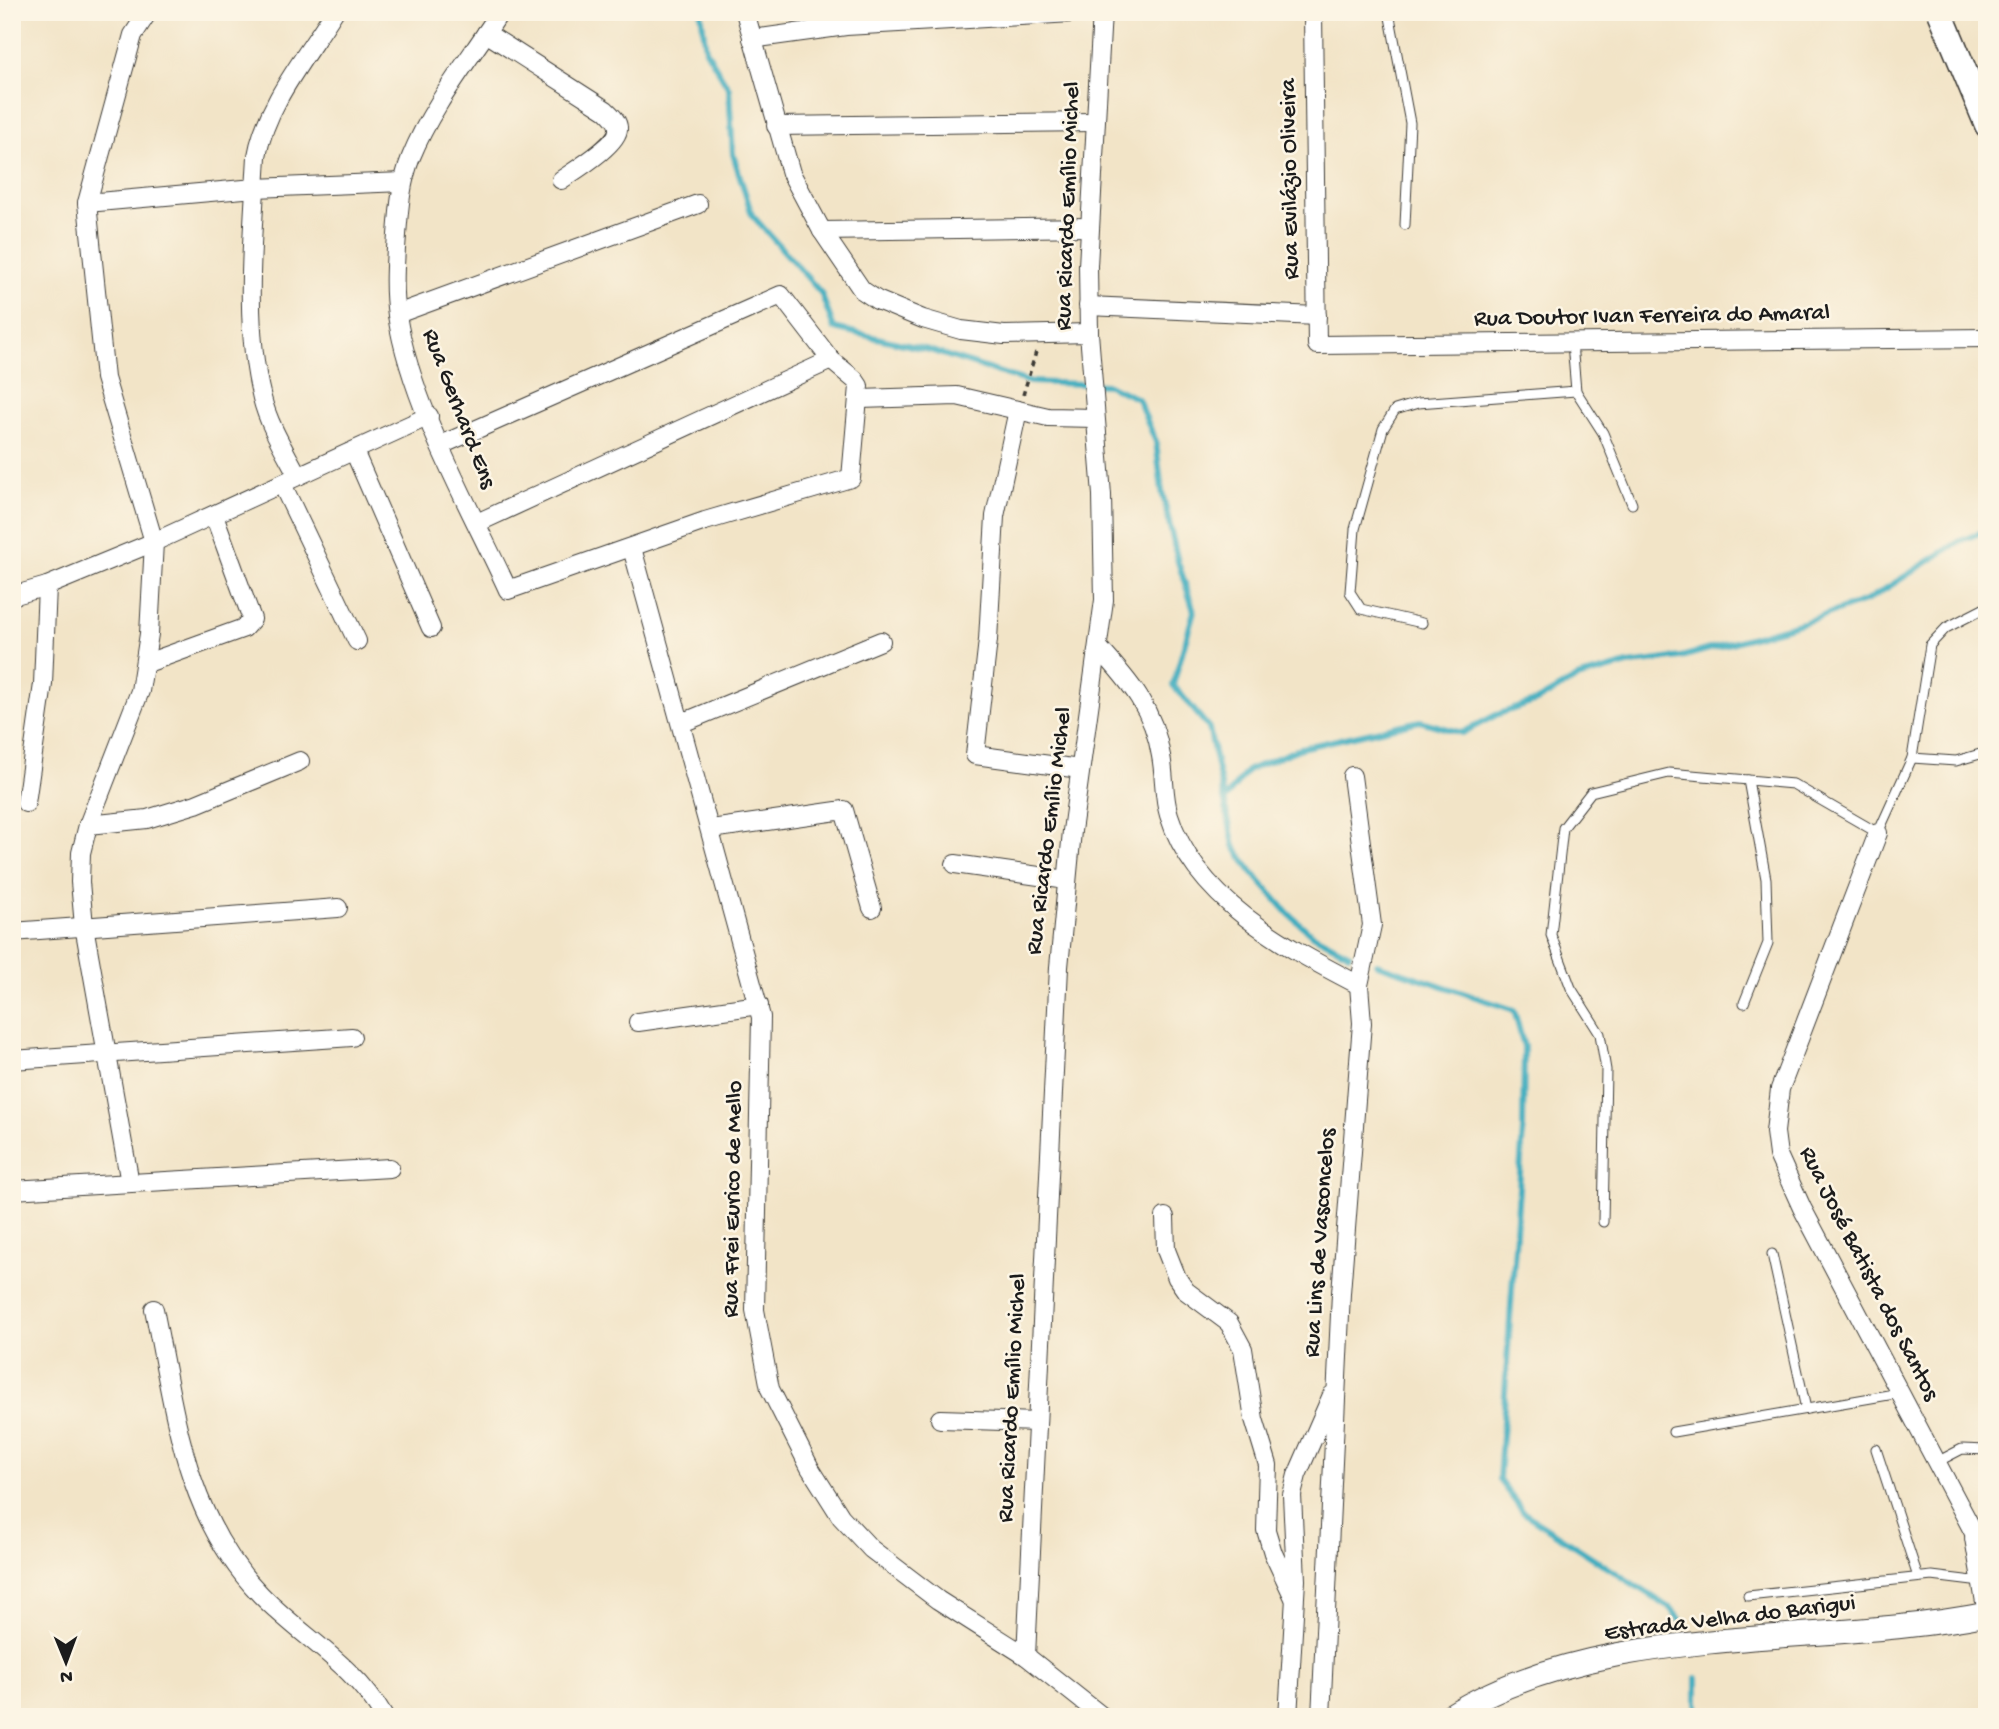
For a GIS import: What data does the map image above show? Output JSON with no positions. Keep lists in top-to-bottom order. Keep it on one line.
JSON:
{"streets":{"street":["Rua Evilázio Oliveira","Rua Ricardo Emílio Michel","Rua Doutor Ivan Ferreira do Amaral","Rua Gerhard Ens","Rua Frei Eurico de Mello","Rua Lins de Vasconcelos","Rua José Batista dos Santos","Estrada Velha do Barigui"]},"crossings":[["Rua Evilázio Oliveira","Rua Doutor Ivan Ferreira do Amaral"],["Rua Ricardo Emílio Michel","Rua Frei Eurico de Mello"],["Rua Gerhard Ens","Rua Frei Eurico de Mello"],["Rua José Batista dos Santos","Estrada Velha do Barigui"]],"north":"bottom"}
